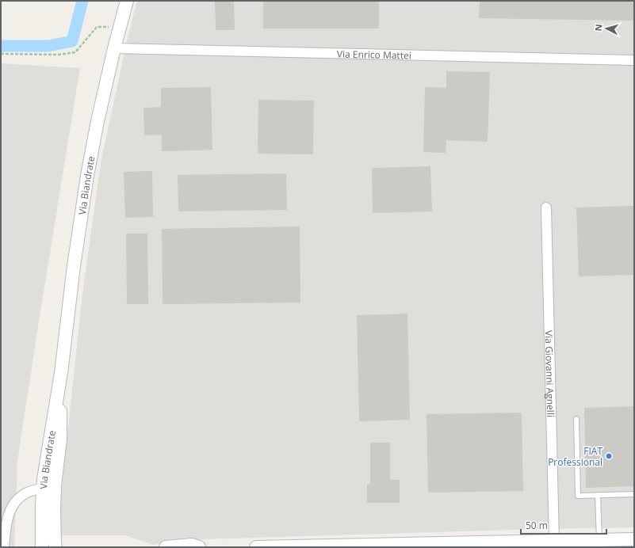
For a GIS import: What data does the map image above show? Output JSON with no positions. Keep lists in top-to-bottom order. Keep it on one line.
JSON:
{"streets":{"main road":["Via Biandrate"],"street":["Via Enrico Mattei","Via Giovanni Agnelli"]},"crossings":[["Via Enrico Mattei","Via Biandrate"]],"places":["FIAT Professional"],"scale_bar":"50 m","north":"left"}
